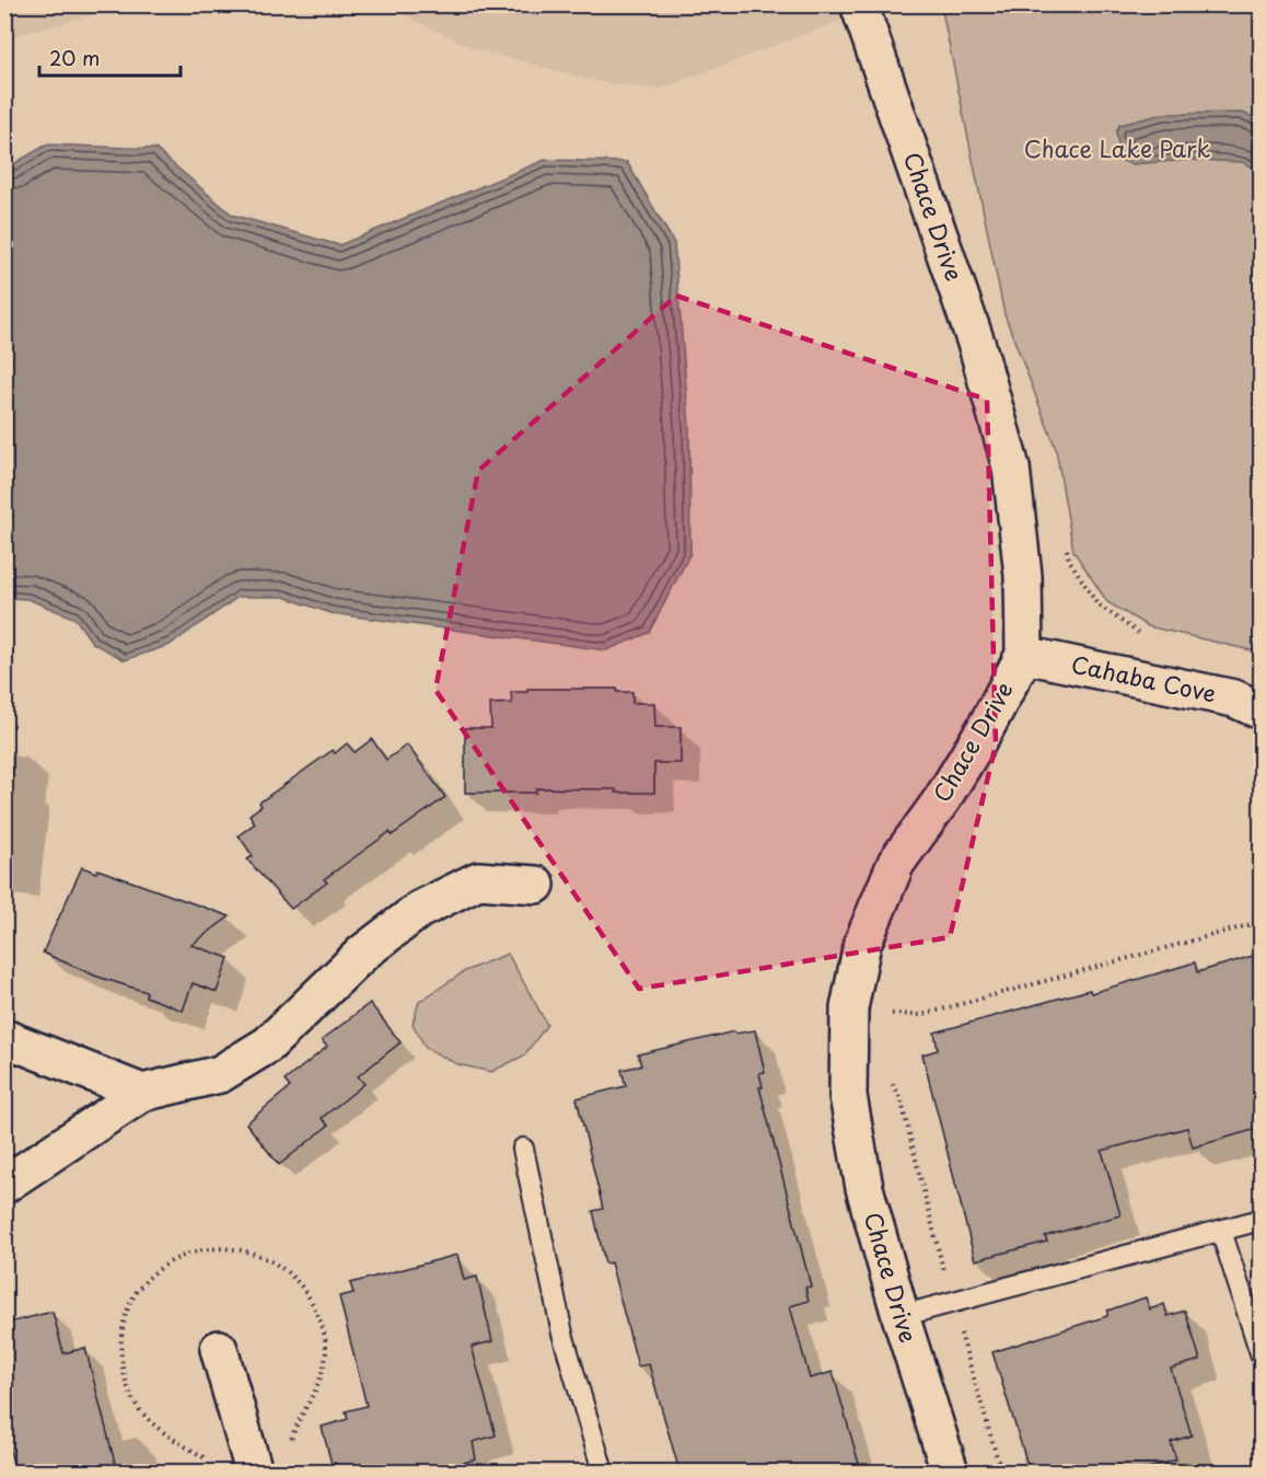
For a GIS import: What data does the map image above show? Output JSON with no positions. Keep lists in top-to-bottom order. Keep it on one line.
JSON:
{"streets":{"street":["Chace Drive","Cahaba Cove"]},"crossings":[["Chace Drive","Cahaba Cove"]],"parks":["Chace Lake Park"],"scale_bar":"20 m"}
